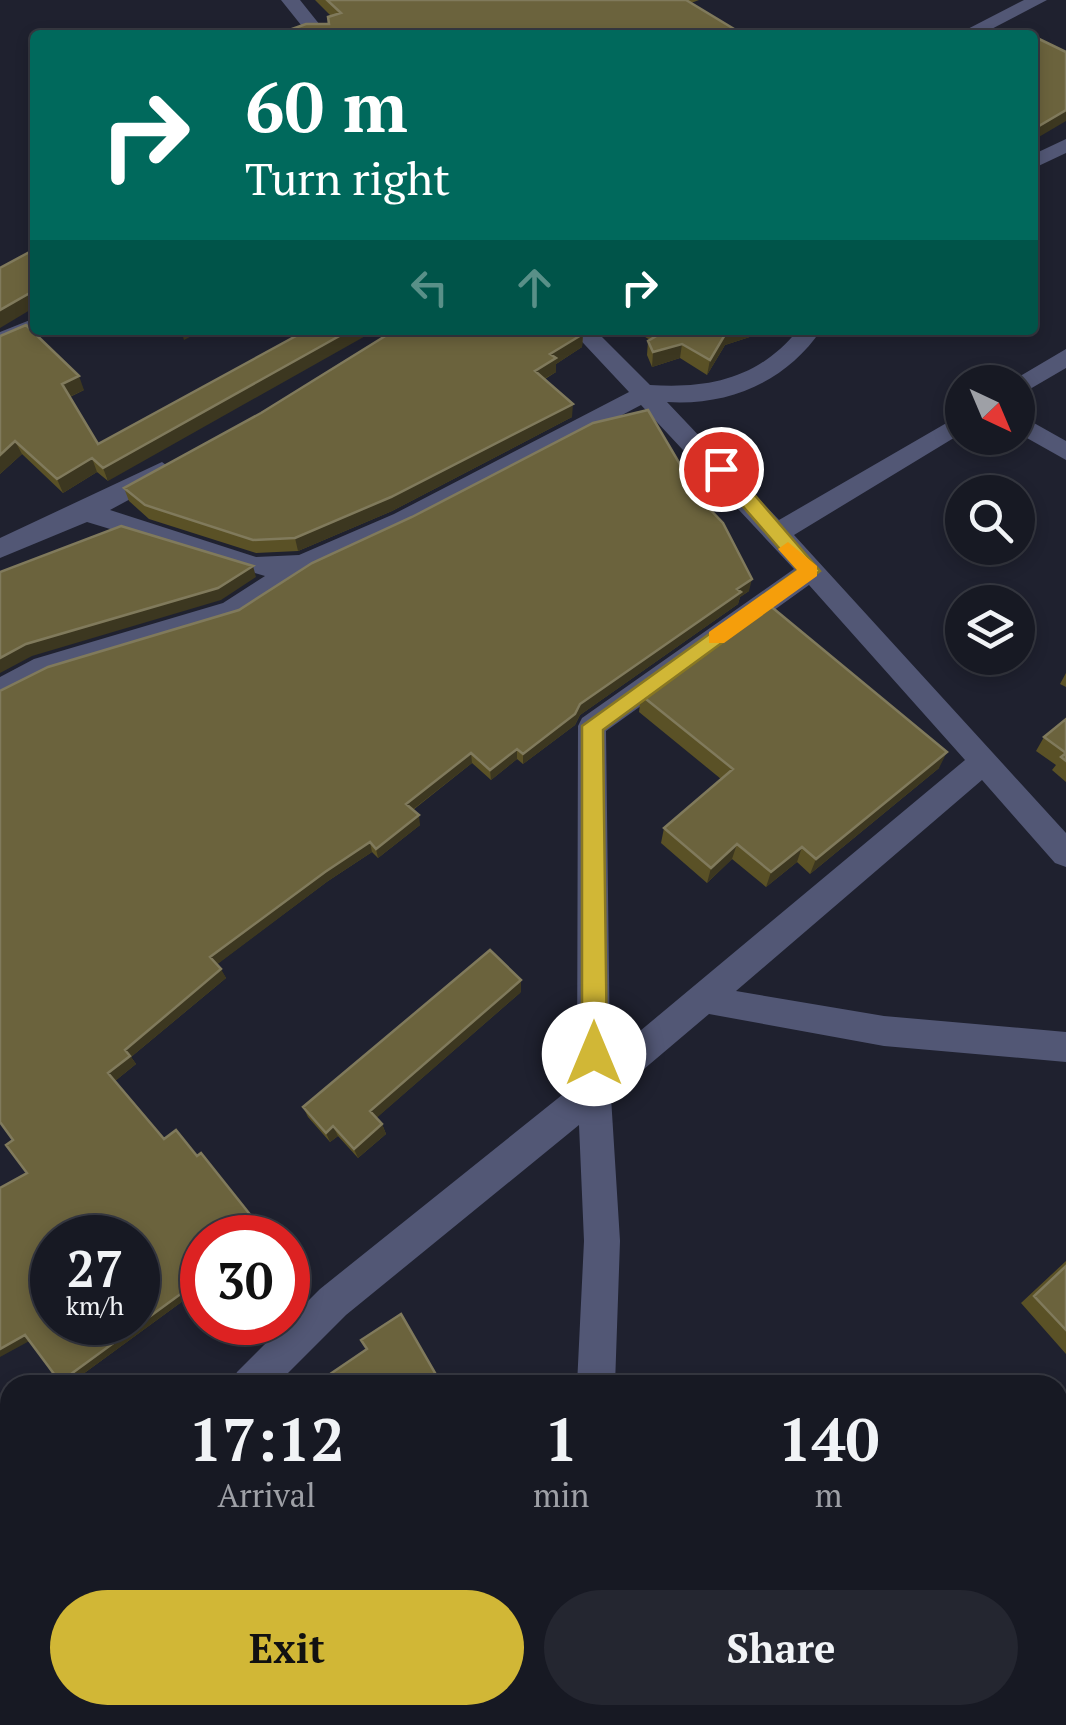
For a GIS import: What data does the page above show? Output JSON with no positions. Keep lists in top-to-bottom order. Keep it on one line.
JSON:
{"north":"bottom right","page":{"turn":["60 m","Turn right"],"speed":"27 km/h","limit":"30","eta":["17:12","Arrival","1","min","140","m"],"buttons":["Exit","Share"]}}
